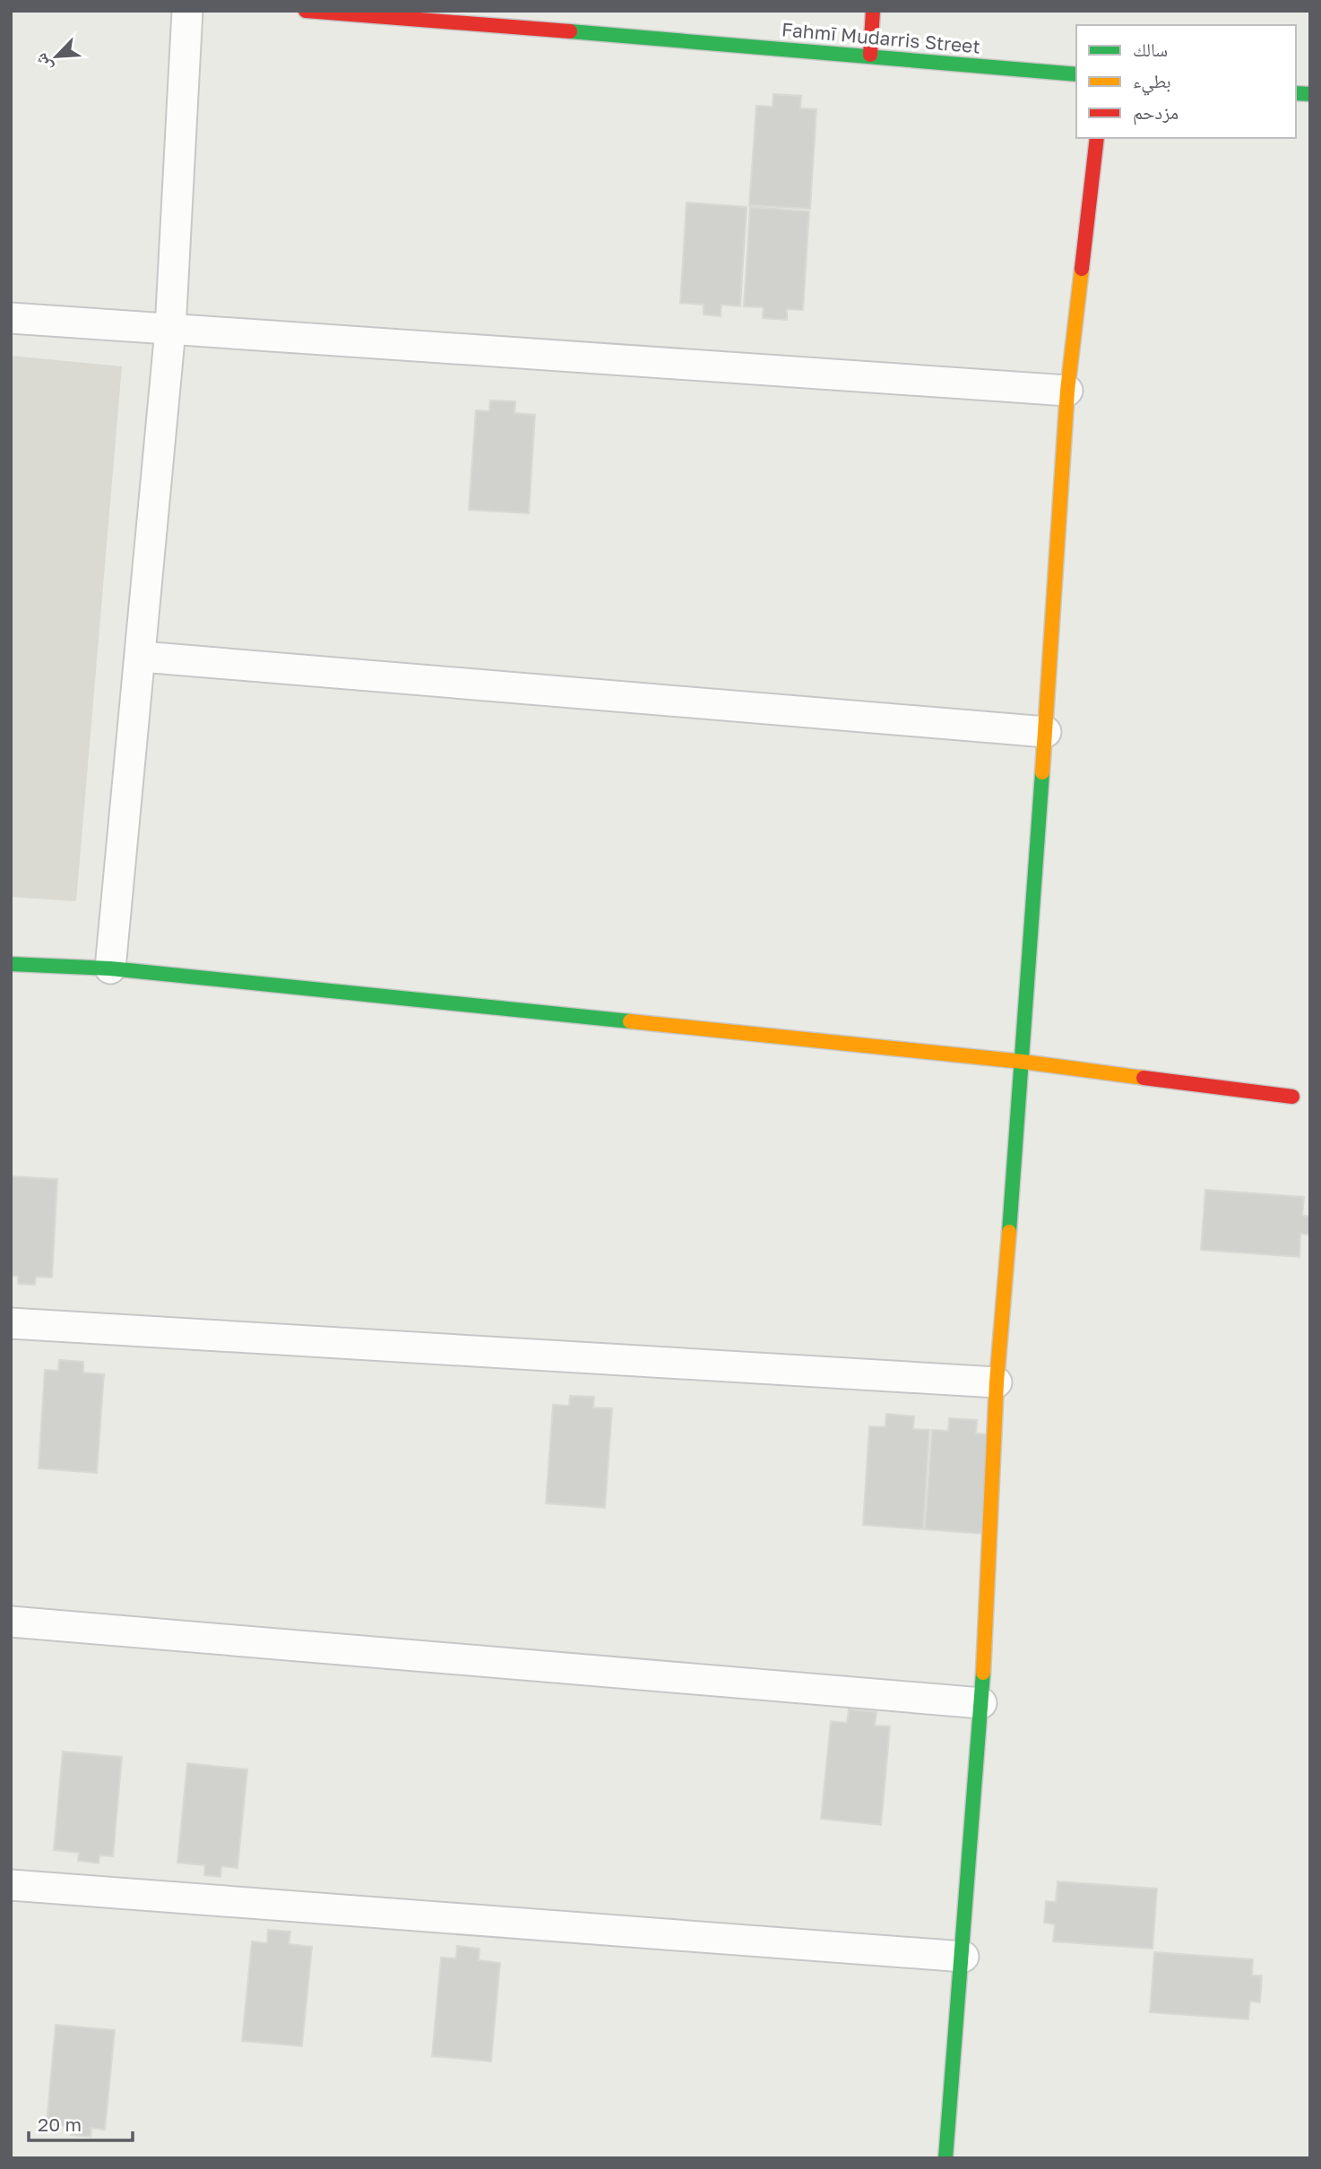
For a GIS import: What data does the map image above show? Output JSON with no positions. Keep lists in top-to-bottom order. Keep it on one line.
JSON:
{"streets":{"street":["Fahmī Mudarris Street"]},"legend":["سالك","بطيء","مزدحم"],"scale_bar":"20 m","north":"bottom left"}
